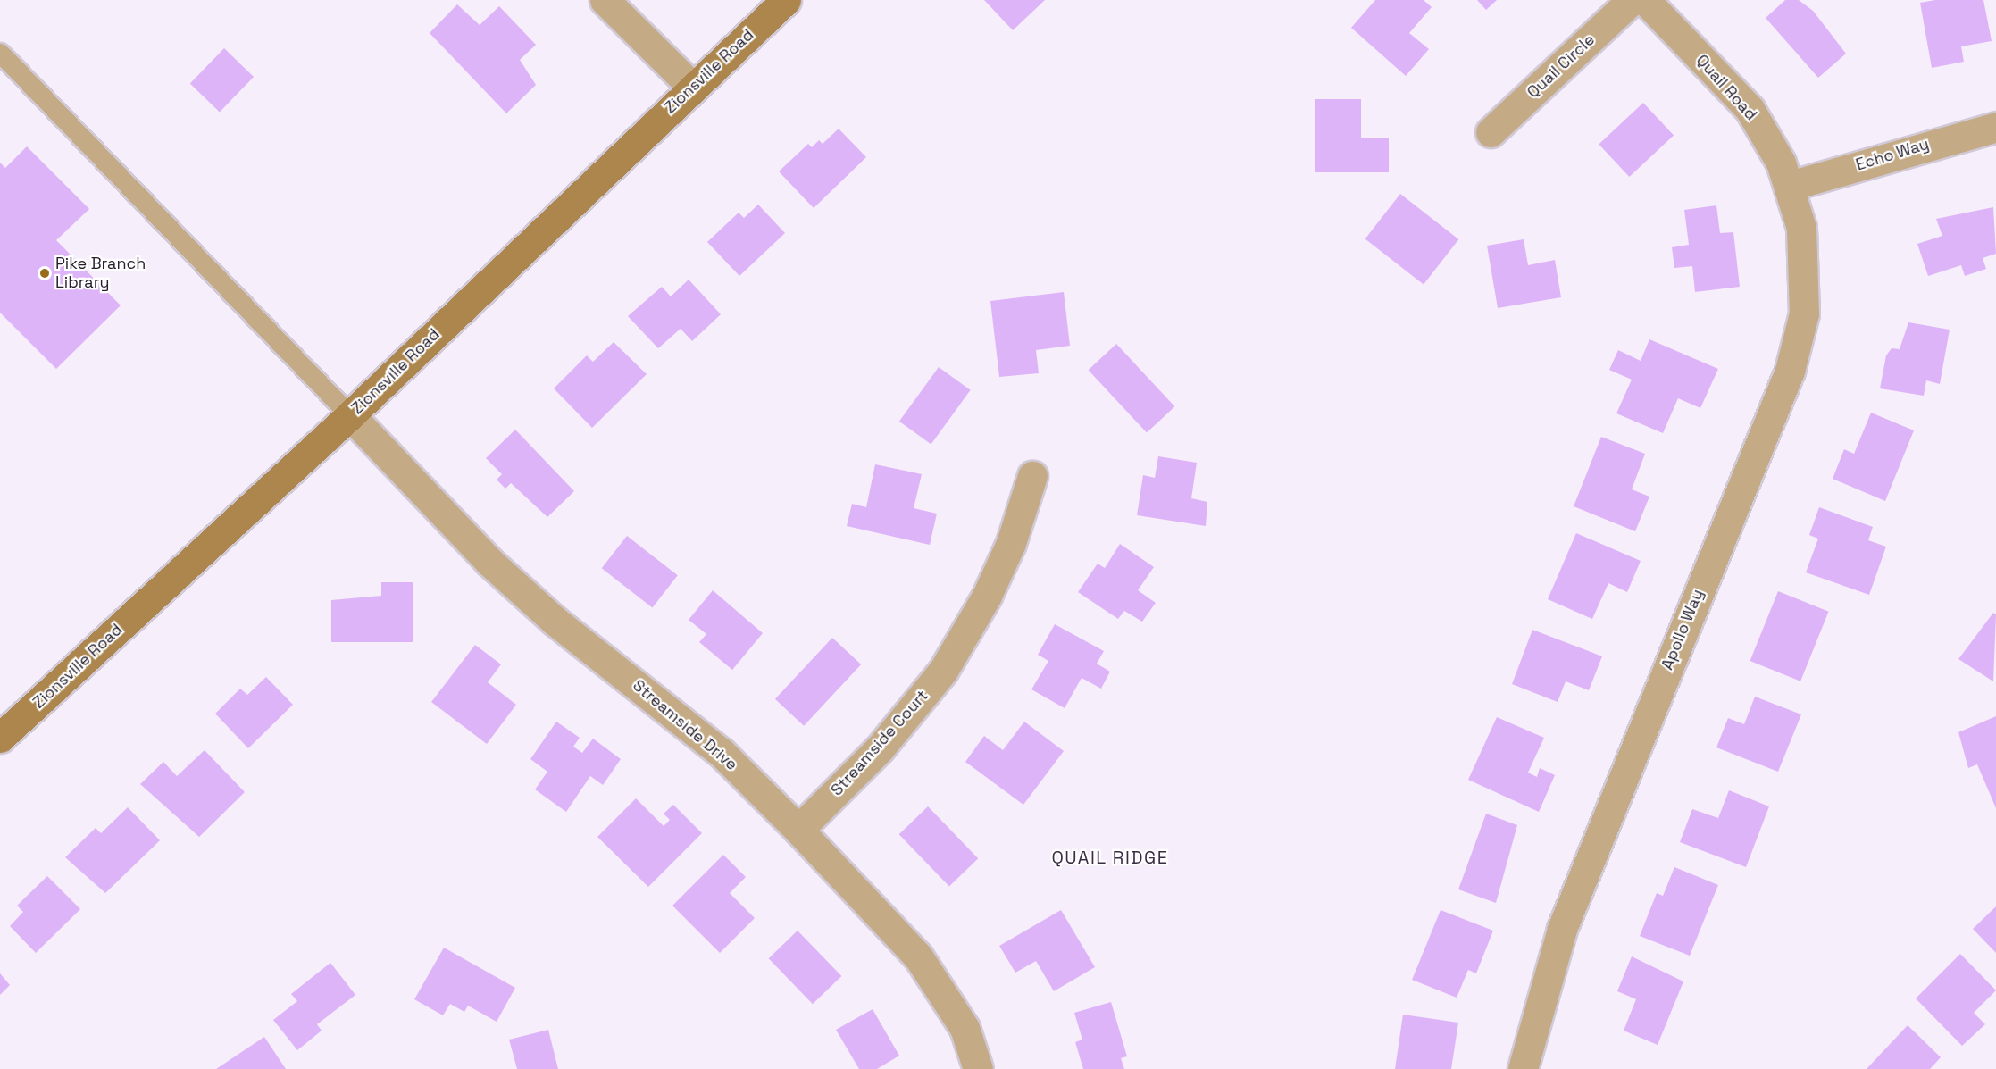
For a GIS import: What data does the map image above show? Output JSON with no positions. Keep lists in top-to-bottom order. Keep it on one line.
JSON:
{"streets":{"street":["Quail Circle","Zionsville Road","Quail Road","Echo Way","Apollo Way","Streamside Drive","Streamside Court"]},"crossings":[["Zionsville Road","Streamside Drive"],["Quail Road","Echo Way"],["Quail Road","Apollo Way"],["Echo Way","Apollo Way"],["Streamside Drive","Streamside Court"]],"districts":["QUAIL RIDGE"],"places":["Pike Branch Library"]}
